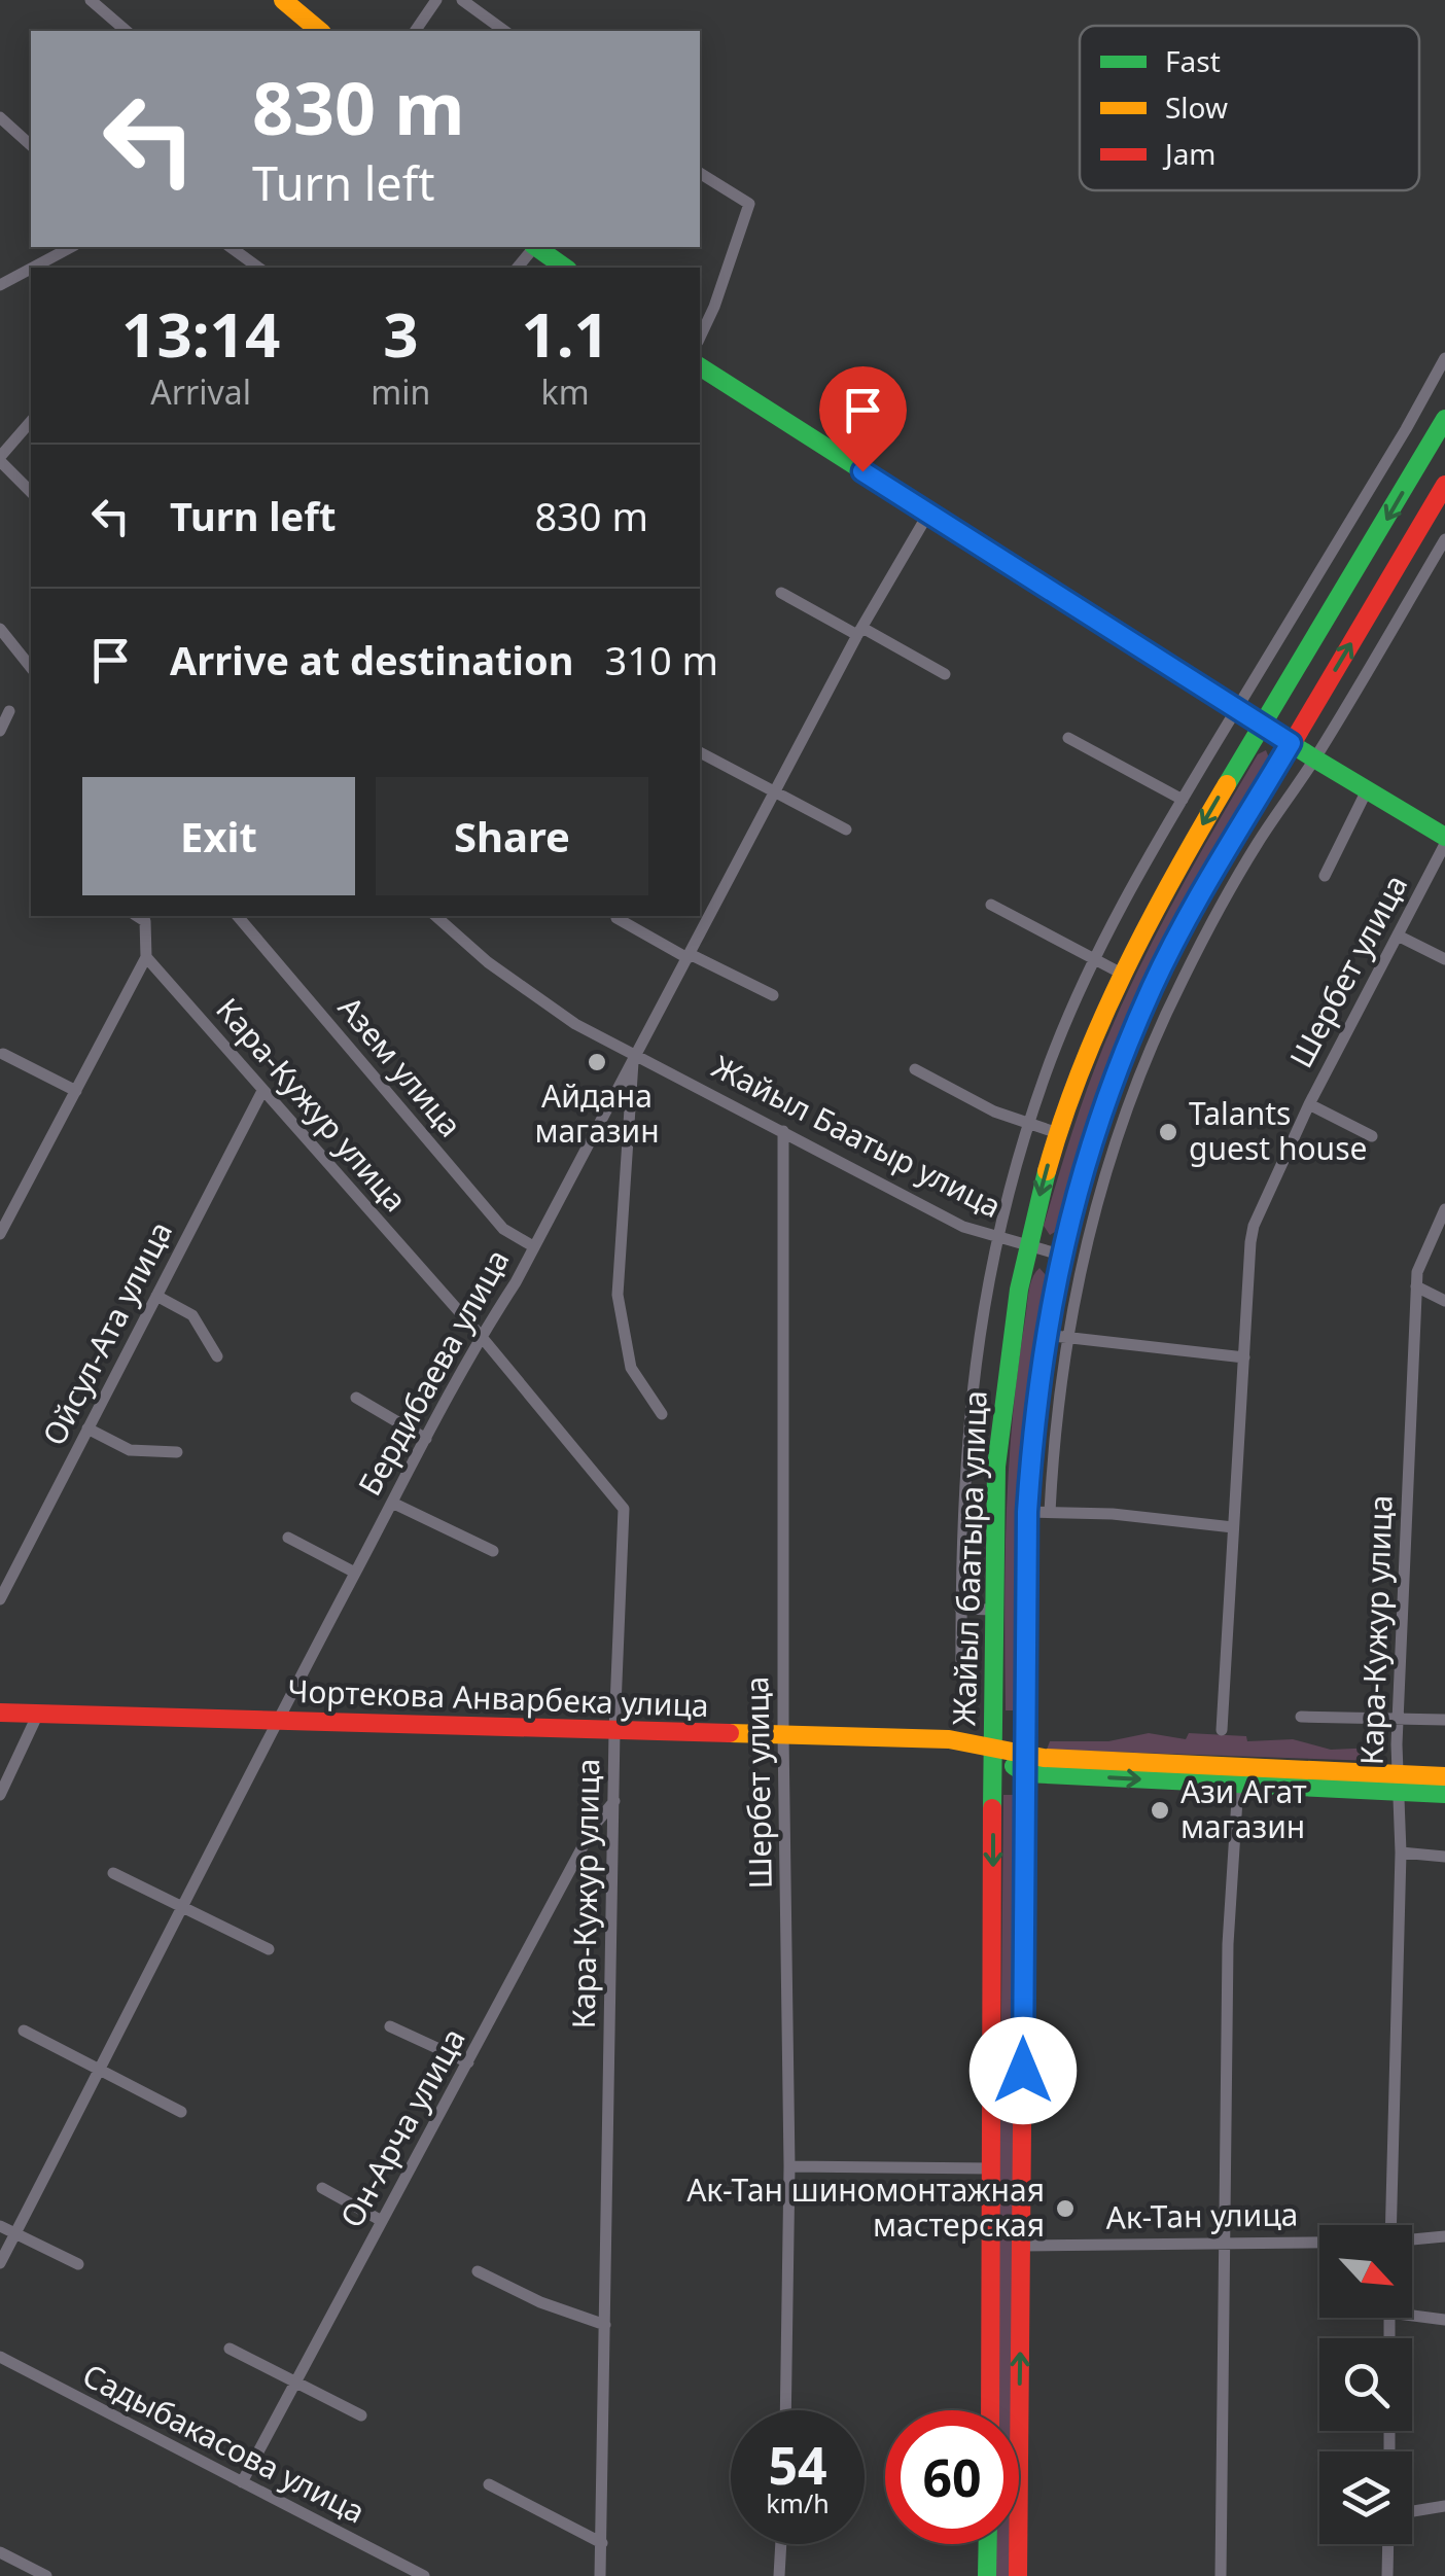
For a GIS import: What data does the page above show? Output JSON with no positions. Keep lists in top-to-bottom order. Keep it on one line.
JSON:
{"streets":{"main road":["Жайыл баатыра улица","Чортекова Анварбека улица"],"street":["Шербет улица","Азем улица","Кара-Кужур улица","Жайыл Баатыр улица","Ойсул-Ата улица","Бердибаева улица","Он-Арча улица","Ак-Тан улица","Садыбакасова улица"]},"crossings":[["Шербет улица","Жайыл Баатыр улица"],["Шербет улица","Чортекова Анварбека улица"],["Азем улица","Бердибаева улица"],["Кара-Кужур улица","Ойсул-Ата улица"],["Кара-Кужур улица","Бердибаева улица"],["Кара-Кужур улица","Чортекова Анварбека улица"],["Кара-Кужур улица","Он-Арча улица"],["Жайыл Баатыр улица","Бердибаева улица"],["Жайыл Баатыр улица","Жайыл баатыра улица"],["Бердибаева улица","Чортекова Анварбека улица"],["Жайыл баатыра улица","Чортекова Анварбека улица"],["Жайыл баатыра улица","Ак-Тан улица"],["Он-Арча улица","Садыбакасова улица"]],"places":["Айдана магазин","Talants guest house","Ази Агат магазин","Ак-Тан шиномонтажная мастерская"],"legend":["Fast","Slow","Jam"],"north":"bottom right","page":{"turn":["830 m","Turn left"],"eta":["13:14","Arrival","3","min","1.1","km"],"list":[{"name":"Turn left","value":"830 m"},{"name":"Arrive at destination","value":"310 m"}],"buttons":["Exit","Share"],"speed":"54 km/h","limit":"60"}}
